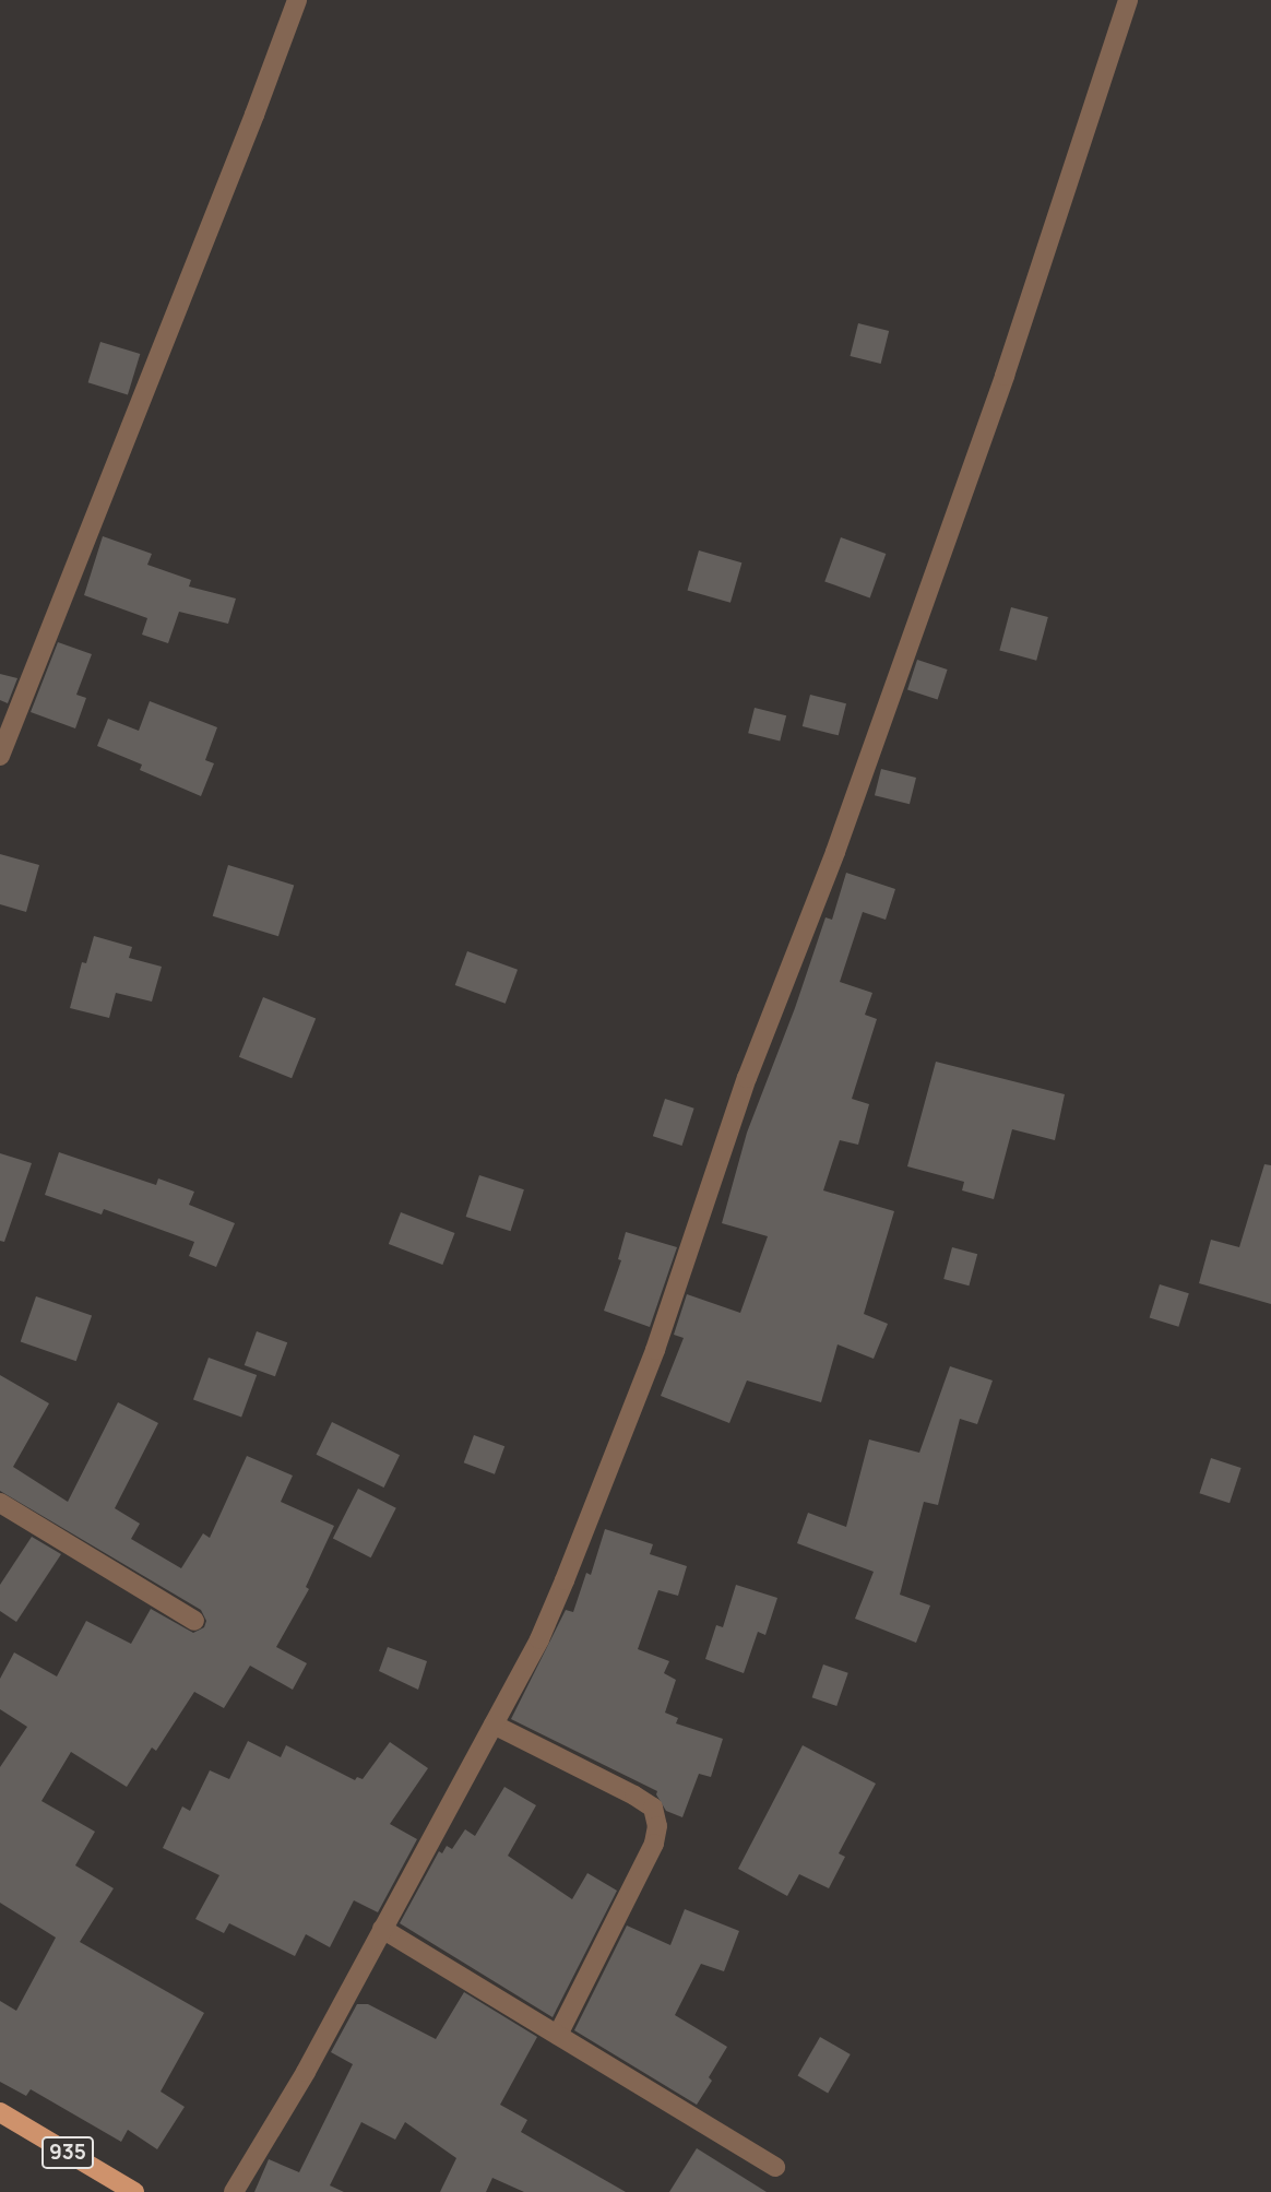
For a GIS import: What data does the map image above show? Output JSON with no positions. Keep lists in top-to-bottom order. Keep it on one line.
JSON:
{"streets":{"main road":["935"]}}
